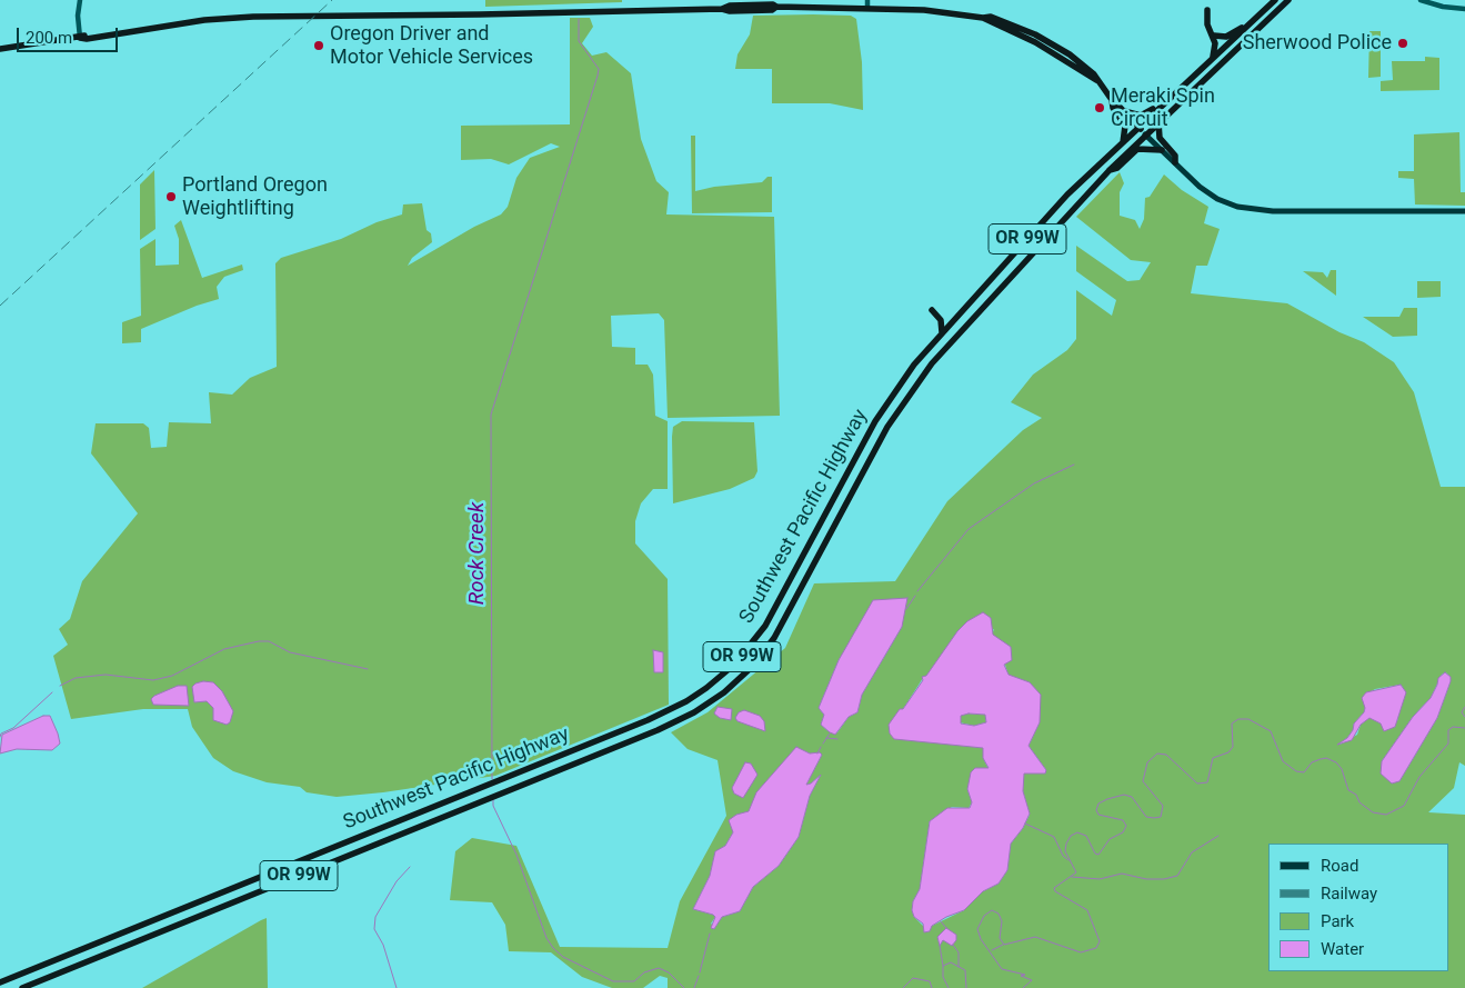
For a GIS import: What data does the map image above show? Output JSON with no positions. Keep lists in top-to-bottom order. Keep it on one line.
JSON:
{"streets":{"highway":["OR 99W","Southwest Pacific Highway"]},"water":["Rock Creek"],"places":["Sherwood Police","Oregon Driver and Motor Vehicle Services","Meraki Spin Circuit","Portland Oregon Weightlifting"],"legend":["Road","Railway","Park","Water"],"scale_bar":"200 m"}
